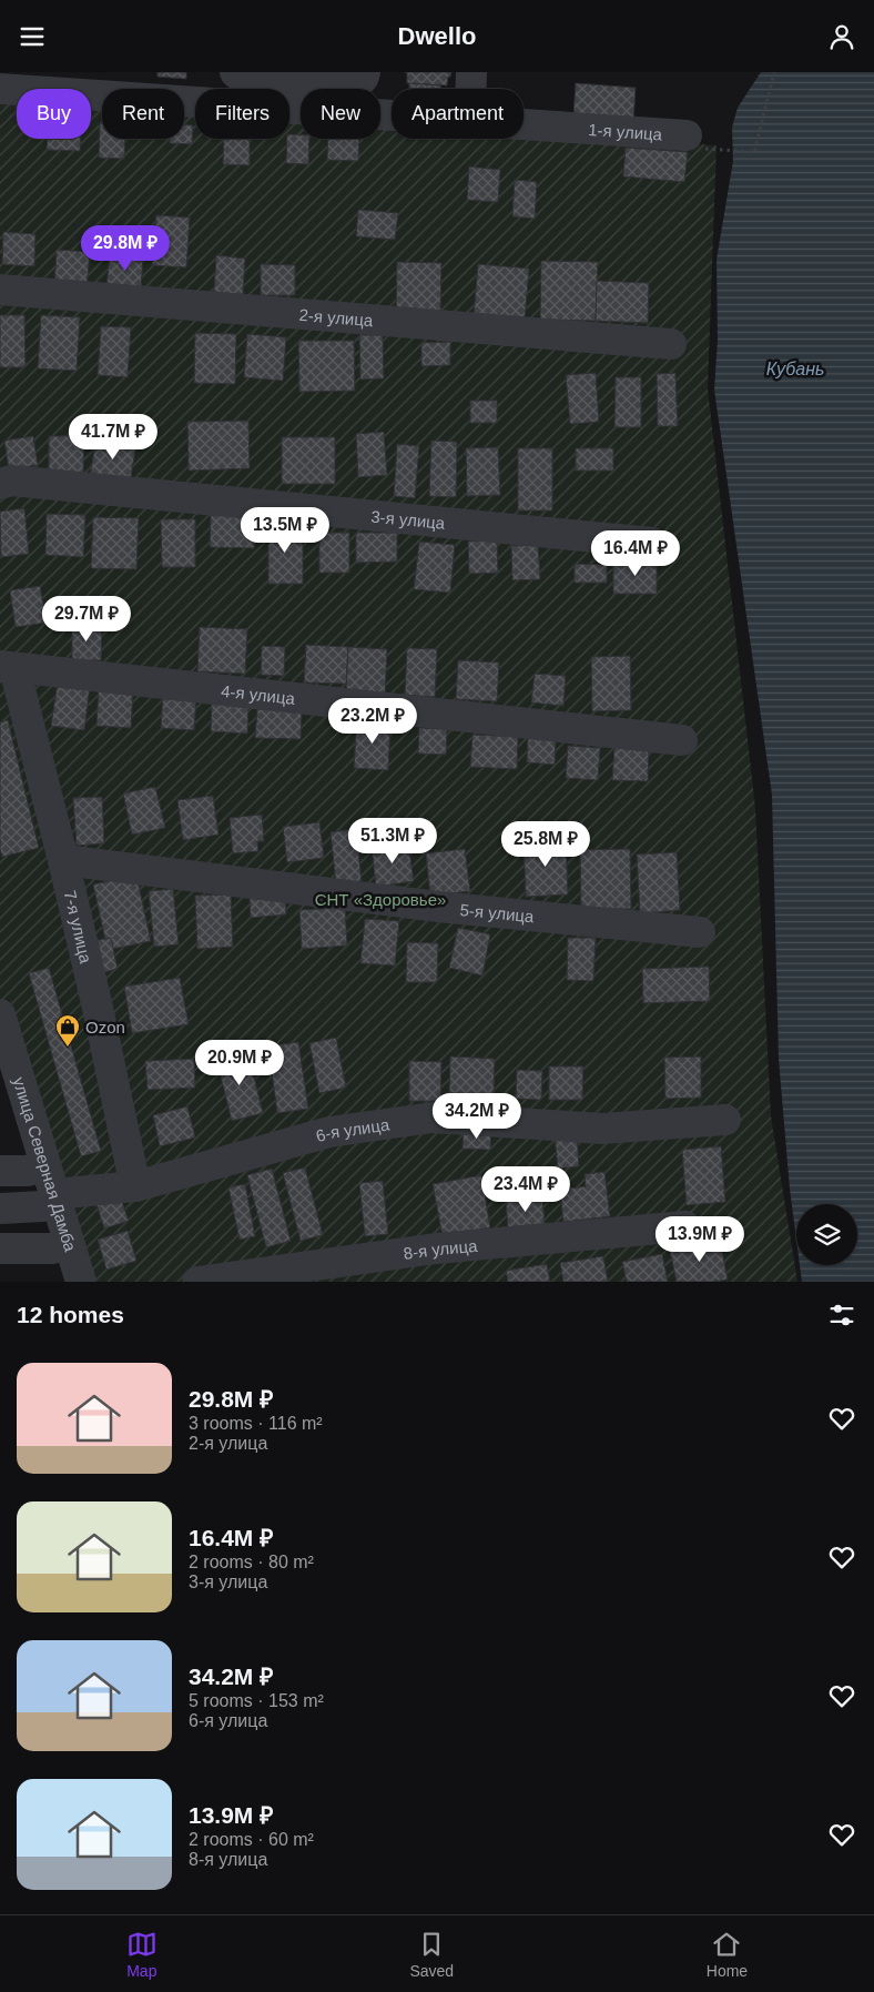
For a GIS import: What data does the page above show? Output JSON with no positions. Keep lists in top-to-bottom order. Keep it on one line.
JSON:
{"streets":{"street":["1-я улица","2-я улица","3-я улица","4-я улица","5-я улица","7-я улица","6-я улица","улица Северная Дамба","8-я улица"]},"crossings":[["4-я улица","7-я улица"],["5-я улица","7-я улица"],["7-я улица","6-я улица"],["6-я улица","улица Северная Дамба"]],"water":["Кубань"],"parks":["СНТ «Здоровье»"],"places":{"shop":["Ozon"]},"page":{"header":"Dwello","chip":["Buy","Rent","Filters","New","Apartment"],"price":["29.8M ₽","41.7M ₽","13.5M ₽","16.4M ₽","29.7M ₽","23.2M ₽","51.3M ₽","25.8M ₽","20.9M ₽","34.2M ₽","23.4M ₽","13.9M ₽"],"heading":"12 homes","list":[{"name":"29.8M ₽","note":"3 rooms · 116 m² · 2-я улица"},{"name":"16.4M ₽","note":"2 rooms · 80 m² · 3-я улица"},{"name":"34.2M ₽","note":"5 rooms · 153 m² · 6-я улица"},{"name":"13.9M ₽","note":"2 rooms · 60 m² · 8-я улица"}],"tabs":["Map","Saved","Home"]}}
